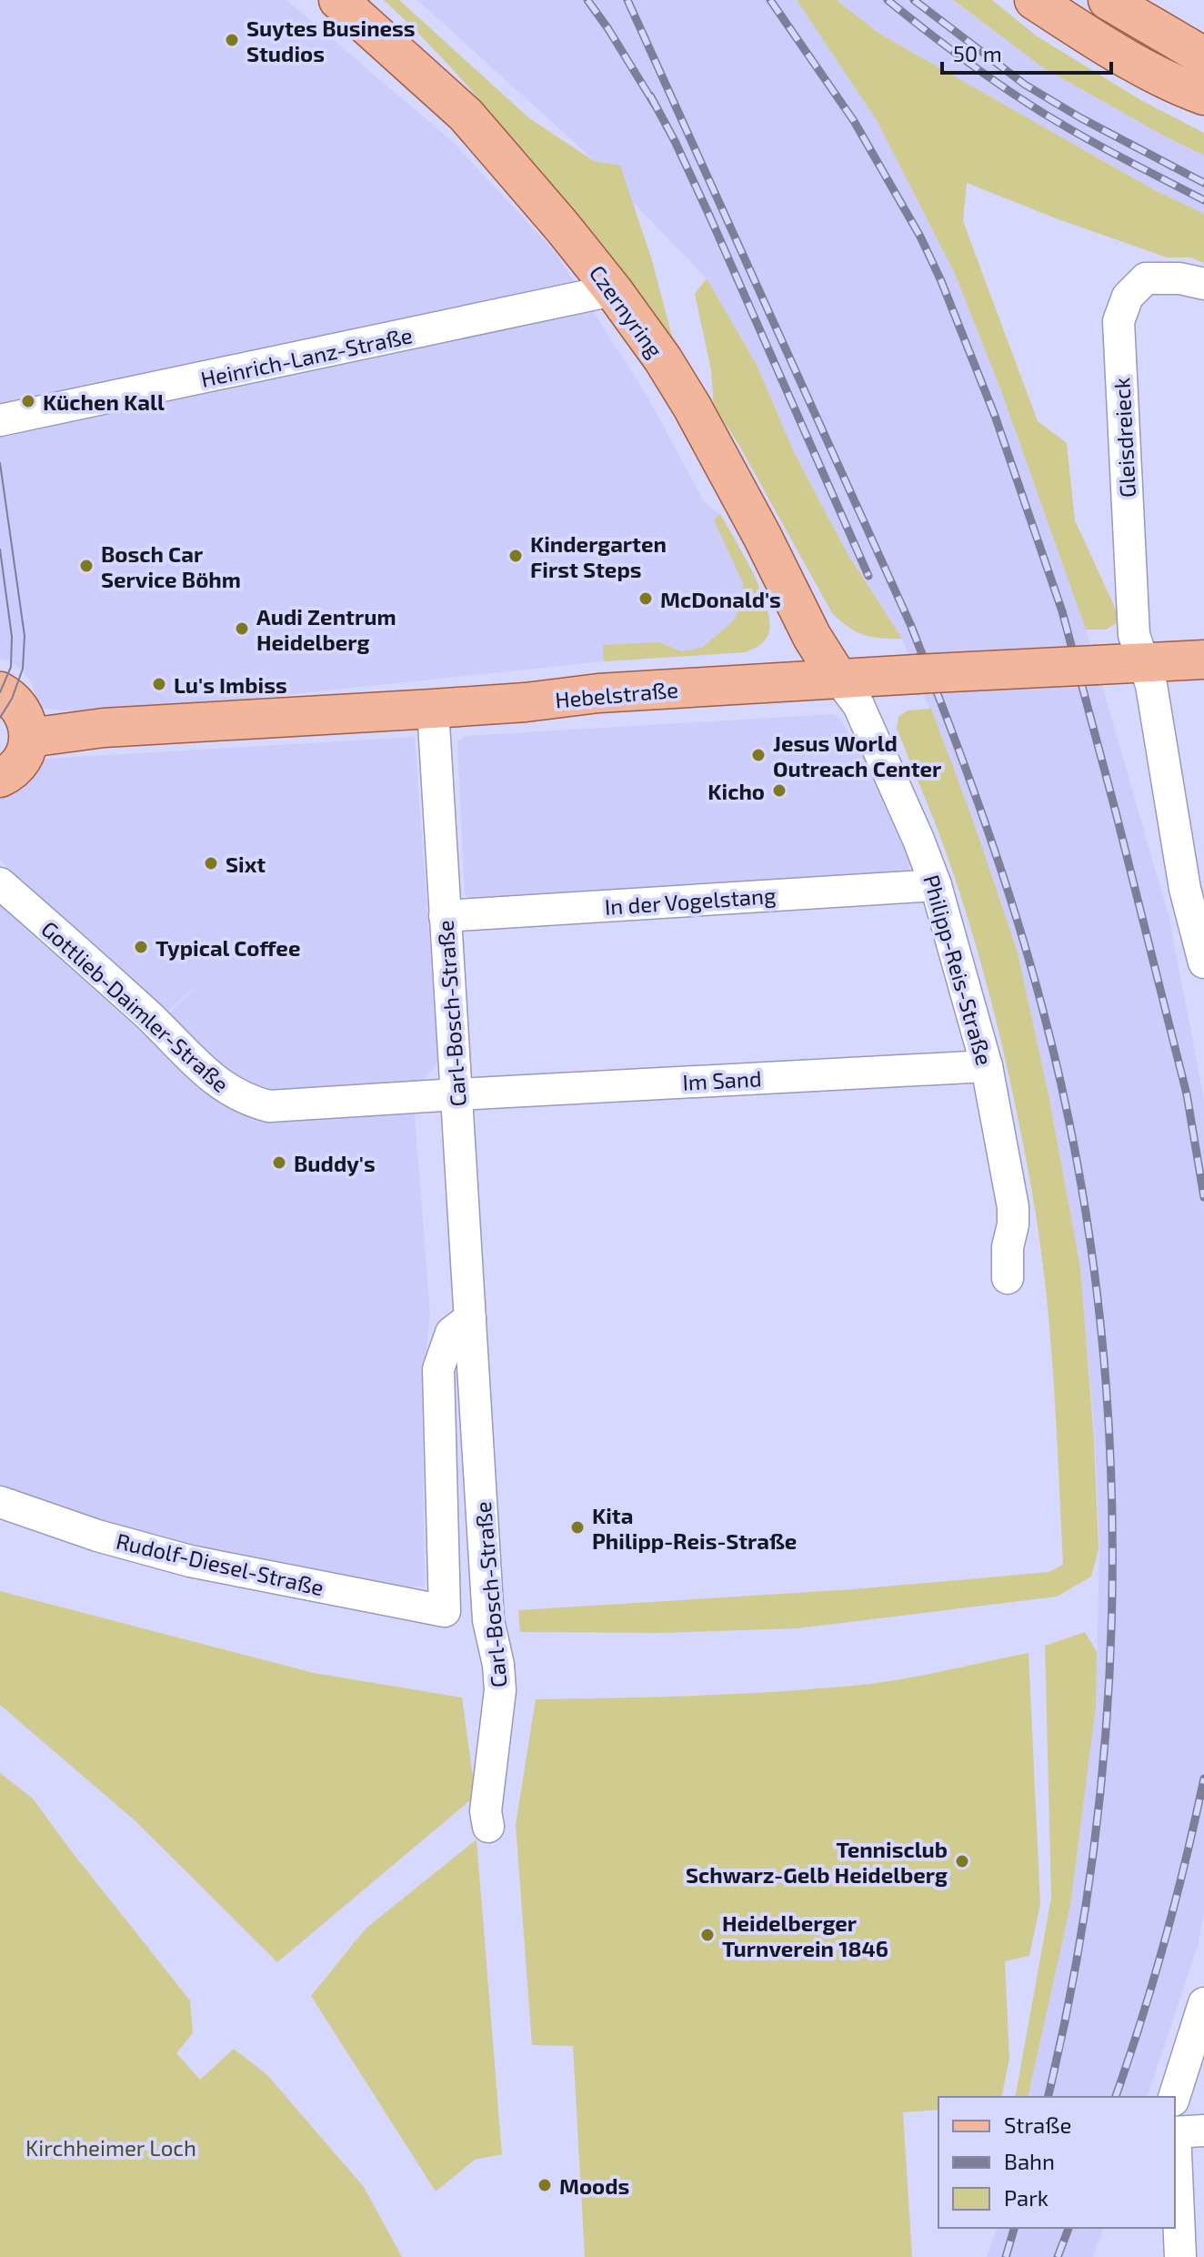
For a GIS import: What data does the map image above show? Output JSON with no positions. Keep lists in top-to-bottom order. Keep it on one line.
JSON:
{"streets":{"main road":["Czernyring","Hebelstraße"],"street":["Heinrich-Lanz-Straße","Gleisdreieck","In der Vogelstang","Philipp-Reis-Straße","Gottlieb-Daimler-Straße","Carl-Bosch-Straße","Im Sand","Rudolf-Diesel-Straße"]},"crossings":[["Czernyring","Heinrich-Lanz-Straße"],["Czernyring","Hebelstraße"],["Czernyring","Philipp-Reis-Straße"],["Gleisdreieck","Hebelstraße"],["Hebelstraße","Philipp-Reis-Straße"],["Hebelstraße","Carl-Bosch-Straße"],["In der Vogelstang","Philipp-Reis-Straße"],["In der Vogelstang","Carl-Bosch-Straße"],["Philipp-Reis-Straße","Im Sand"],["Gottlieb-Daimler-Straße","Carl-Bosch-Straße"],["Gottlieb-Daimler-Straße","Im Sand"],["Carl-Bosch-Straße","Im Sand"],["Carl-Bosch-Straße","Rudolf-Diesel-Straße"]],"parks":["Kirchheimer Loch"],"places":["Suytes Business Studios","Küchen Kall","Kindergarten First Steps","Bosch Car Service Böhm","McDonald's","Audi Zentrum Heidelberg","Lu's Imbiss","Jesus World Outreach Center","Kicho","Sixt","Typical Coffee","Buddy's","Kita Philipp-Reis-Straße","Tennisclub Schwarz-Gelb Heidelberg","Heidelberger Turnverein 1846","Moods"],"legend":["Straße","Bahn","Park"],"scale_bar":"50 m"}
